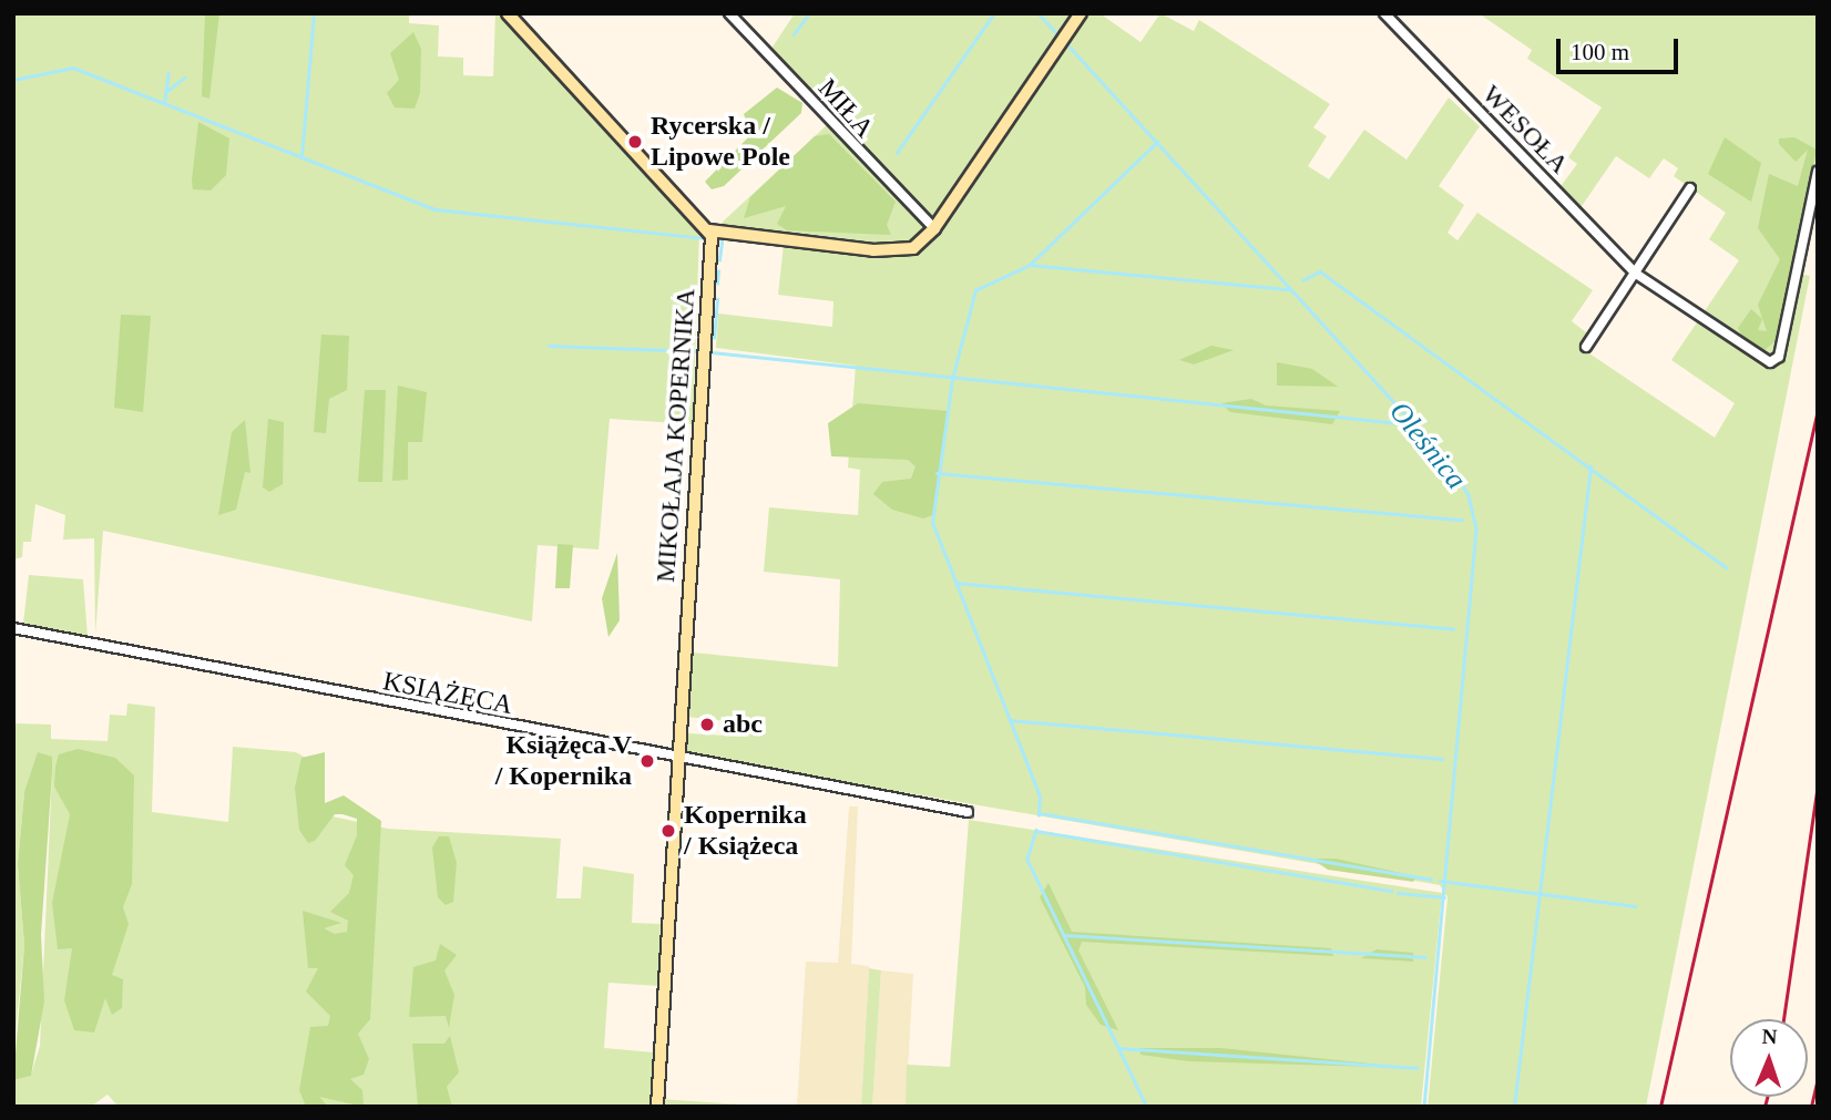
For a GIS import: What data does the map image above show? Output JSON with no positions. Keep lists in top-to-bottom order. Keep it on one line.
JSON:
{"streets":{"street":["MIŁA","WESOŁA","MIKOŁAJA KOPERNIKA","KSIĄŻĘCA"]},"crossings":[["MIKOŁAJA KOPERNIKA","KSIĄŻĘCA"]],"water":["Oleśnica"],"places":["Rycerska / Lipowe Pole","abc","Książęca V / Kopernika","Kopernika / Książeca"],"scale_bar":"100 m","north":"top"}
